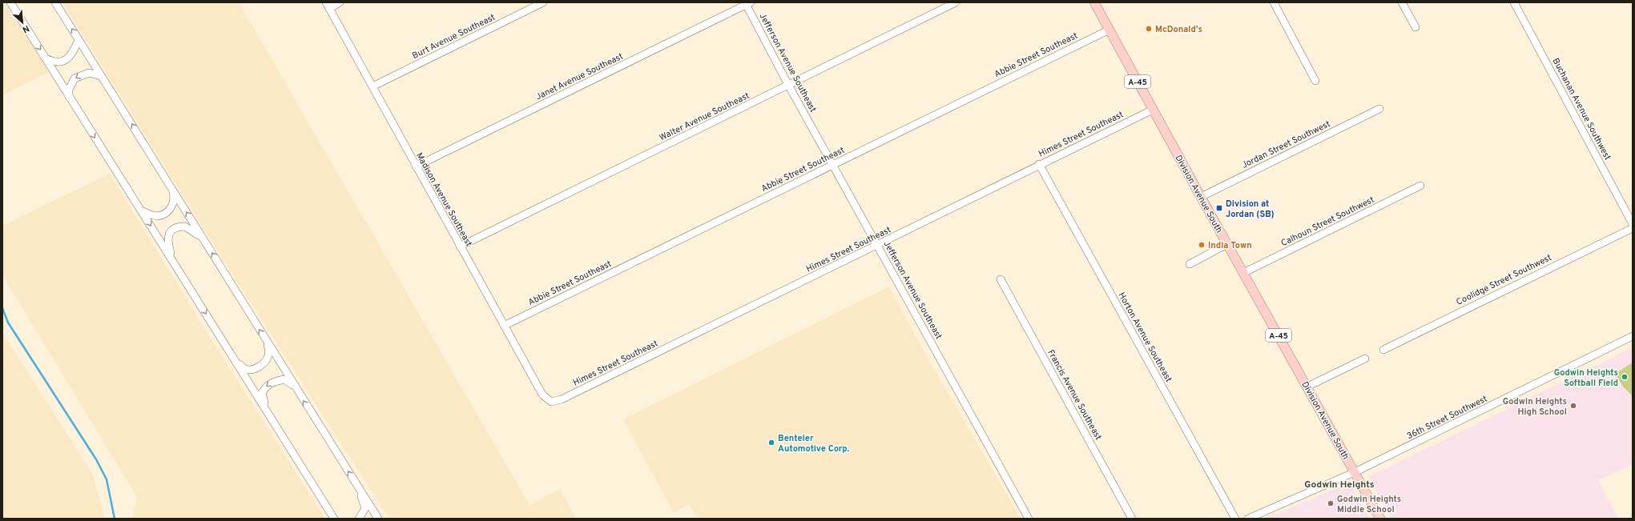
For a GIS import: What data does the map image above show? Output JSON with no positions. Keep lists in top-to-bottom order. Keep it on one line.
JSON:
{"streets":{"main road":["A-45","Division Avenue South"],"street":["Burt Avenue Southeast","Abbie Street Southeast","Jefferson Avenue Southeast","Janet Avenue Southeast","Buchanan Avenue Southwest","Walter Avenue Southeast","Himes Street Southeast","Jordan Street Southwest","Madison Avenue Southeast","Calhoun Street Southwest","Coolidge Street Southwest","Horton Avenue Southeast","Francis Avenue Southeast","36th Street Southwest"]},"crossings":[["Burt Avenue Southeast","Madison Avenue Southeast"],["Abbie Street Southeast","Jefferson Avenue Southeast"],["Abbie Street Southeast","Division Avenue South"],["Abbie Street Southeast","Madison Avenue Southeast"],["Jefferson Avenue Southeast","Janet Avenue Southeast"],["Jefferson Avenue Southeast","Walter Avenue Southeast"],["Jefferson Avenue Southeast","Himes Street Southeast"],["Janet Avenue Southeast","Madison Avenue Southeast"],["Walter Avenue Southeast","Madison Avenue Southeast"],["Himes Street Southeast","Division Avenue South"],["Himes Street Southeast","Madison Avenue Southeast"],["Himes Street Southeast","Horton Avenue Southeast"],["Jordan Street Southwest","Division Avenue South"],["Division Avenue South","Calhoun Street Southwest"],["Division Avenue South","36th Street Southwest"]],"districts":["Godwin Heights"],"places":{"other":["McDonald's","India Town","Godwin Heights Softball Field","Godwin Heights High School","Benteler Automotive Corp.","Godwin Heights Middle School"],"transit":["Division at Jordan (SB)"]},"north":"bottom right"}
